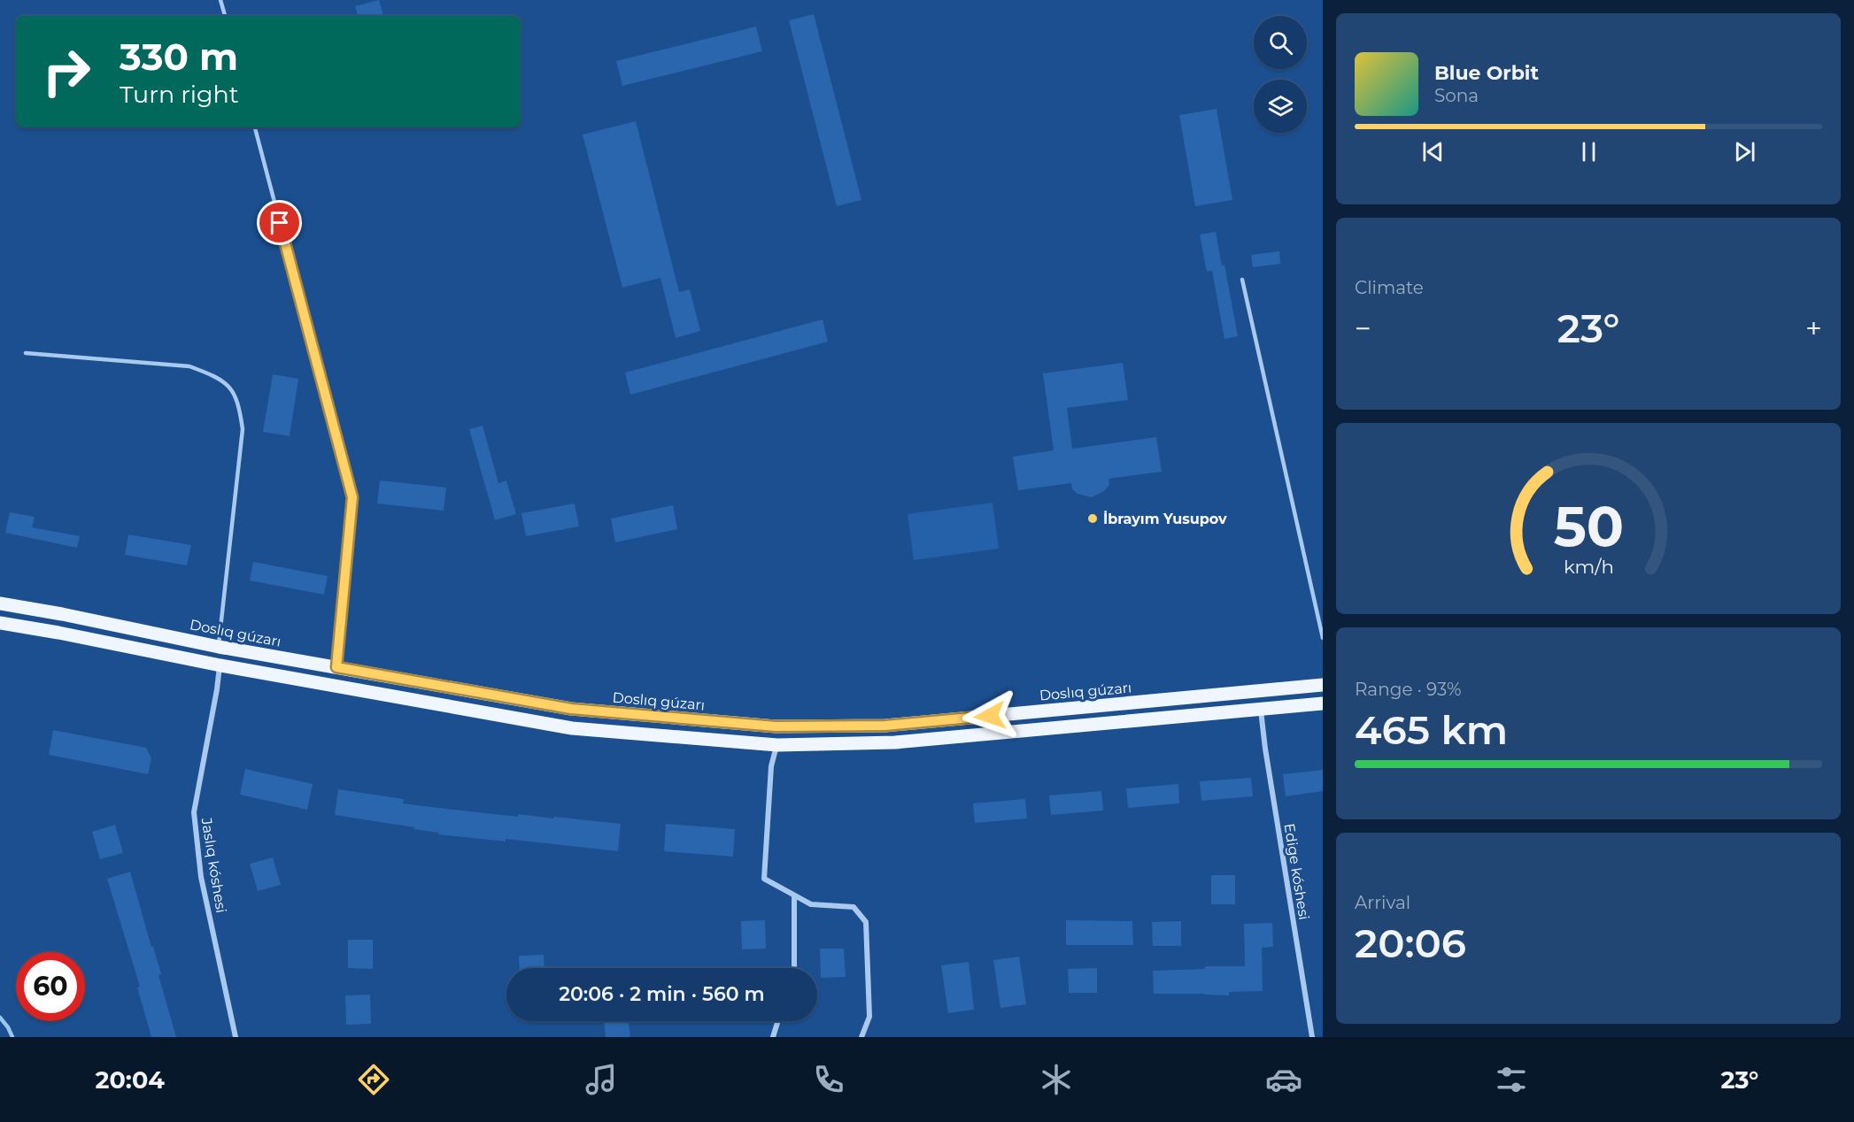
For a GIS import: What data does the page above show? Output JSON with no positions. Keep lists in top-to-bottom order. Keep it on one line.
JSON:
{"streets":{"main road":["Doslıq gúzarı"],"street":["Jaslıq kóshesi","Edige kóshesi"]},"places":["İbrayım Yusupov"],"page":{"turn":["330 m","Turn right"],"song":["Blue Orbit","Sona"],"tile":["Climate",["Range · 93%","465 km"],["Arrival","20:06"]],"heat":["−","23°","+"],"limit":"60","trip":"20:06 · 2 min · 560 m","tabs":["20:04","23°"],"gauge":["50","km/h"]}}
